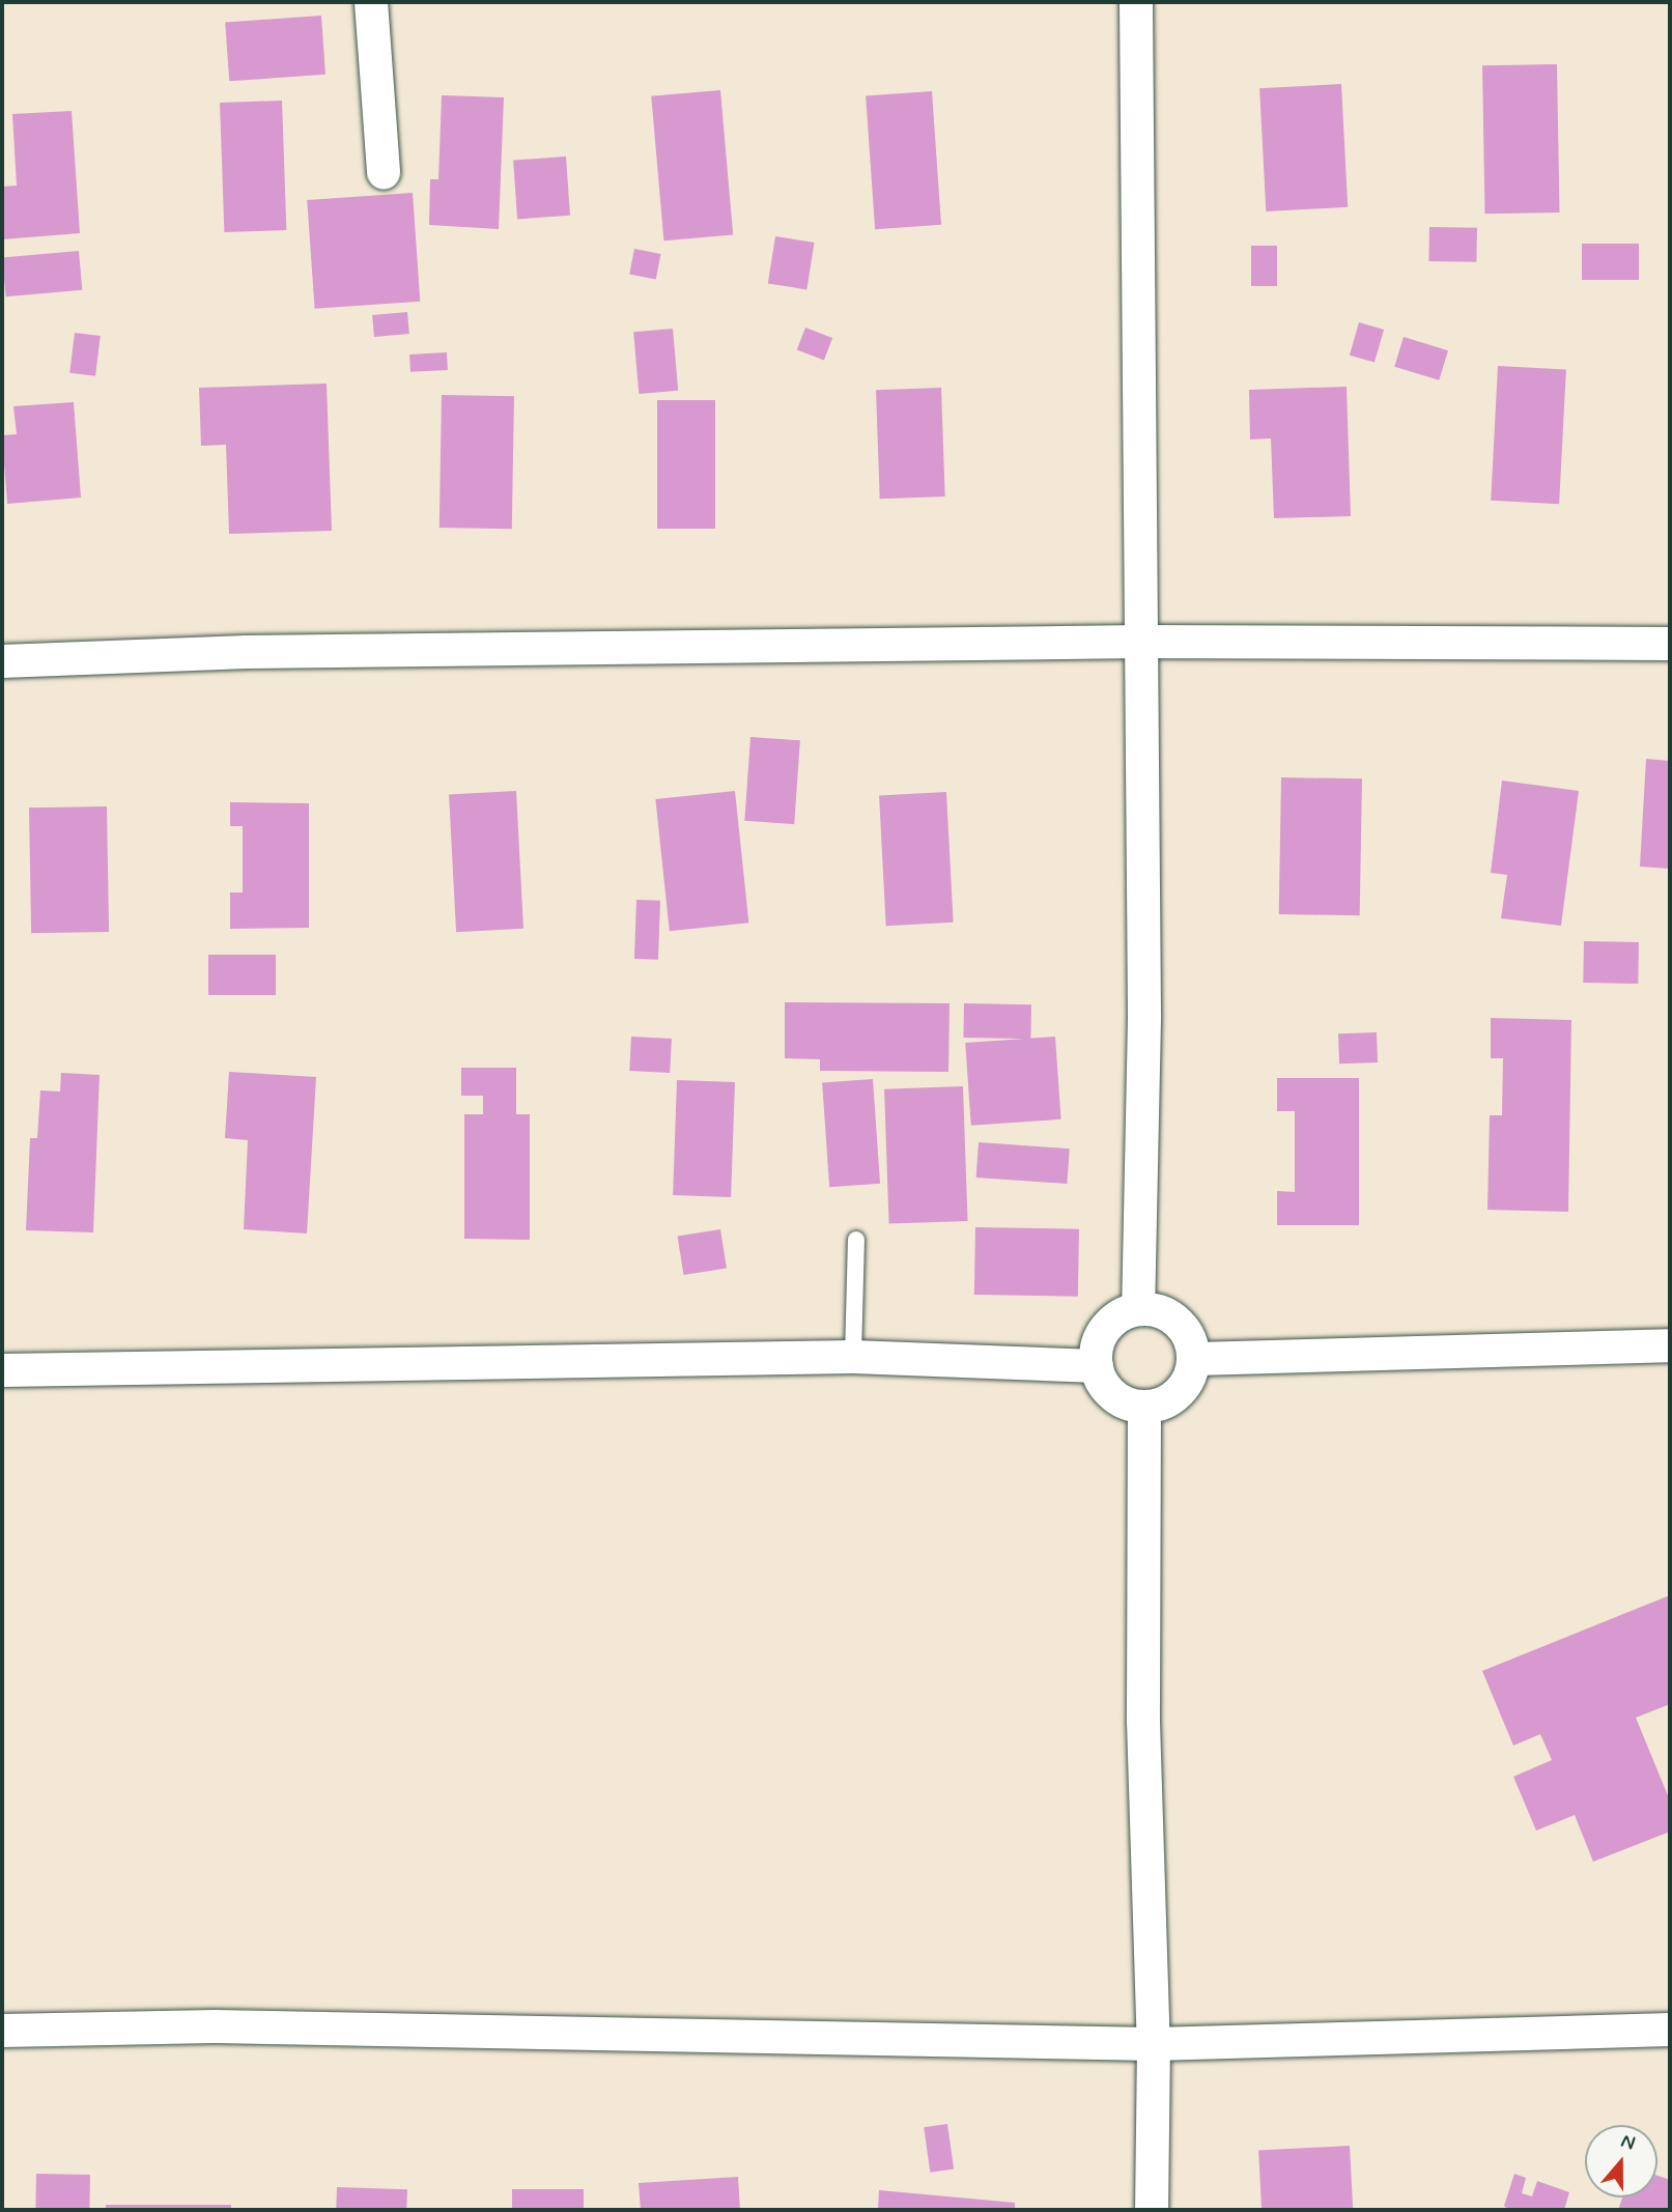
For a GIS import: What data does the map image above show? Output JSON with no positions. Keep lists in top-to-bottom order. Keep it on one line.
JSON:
{"north":"top"}
